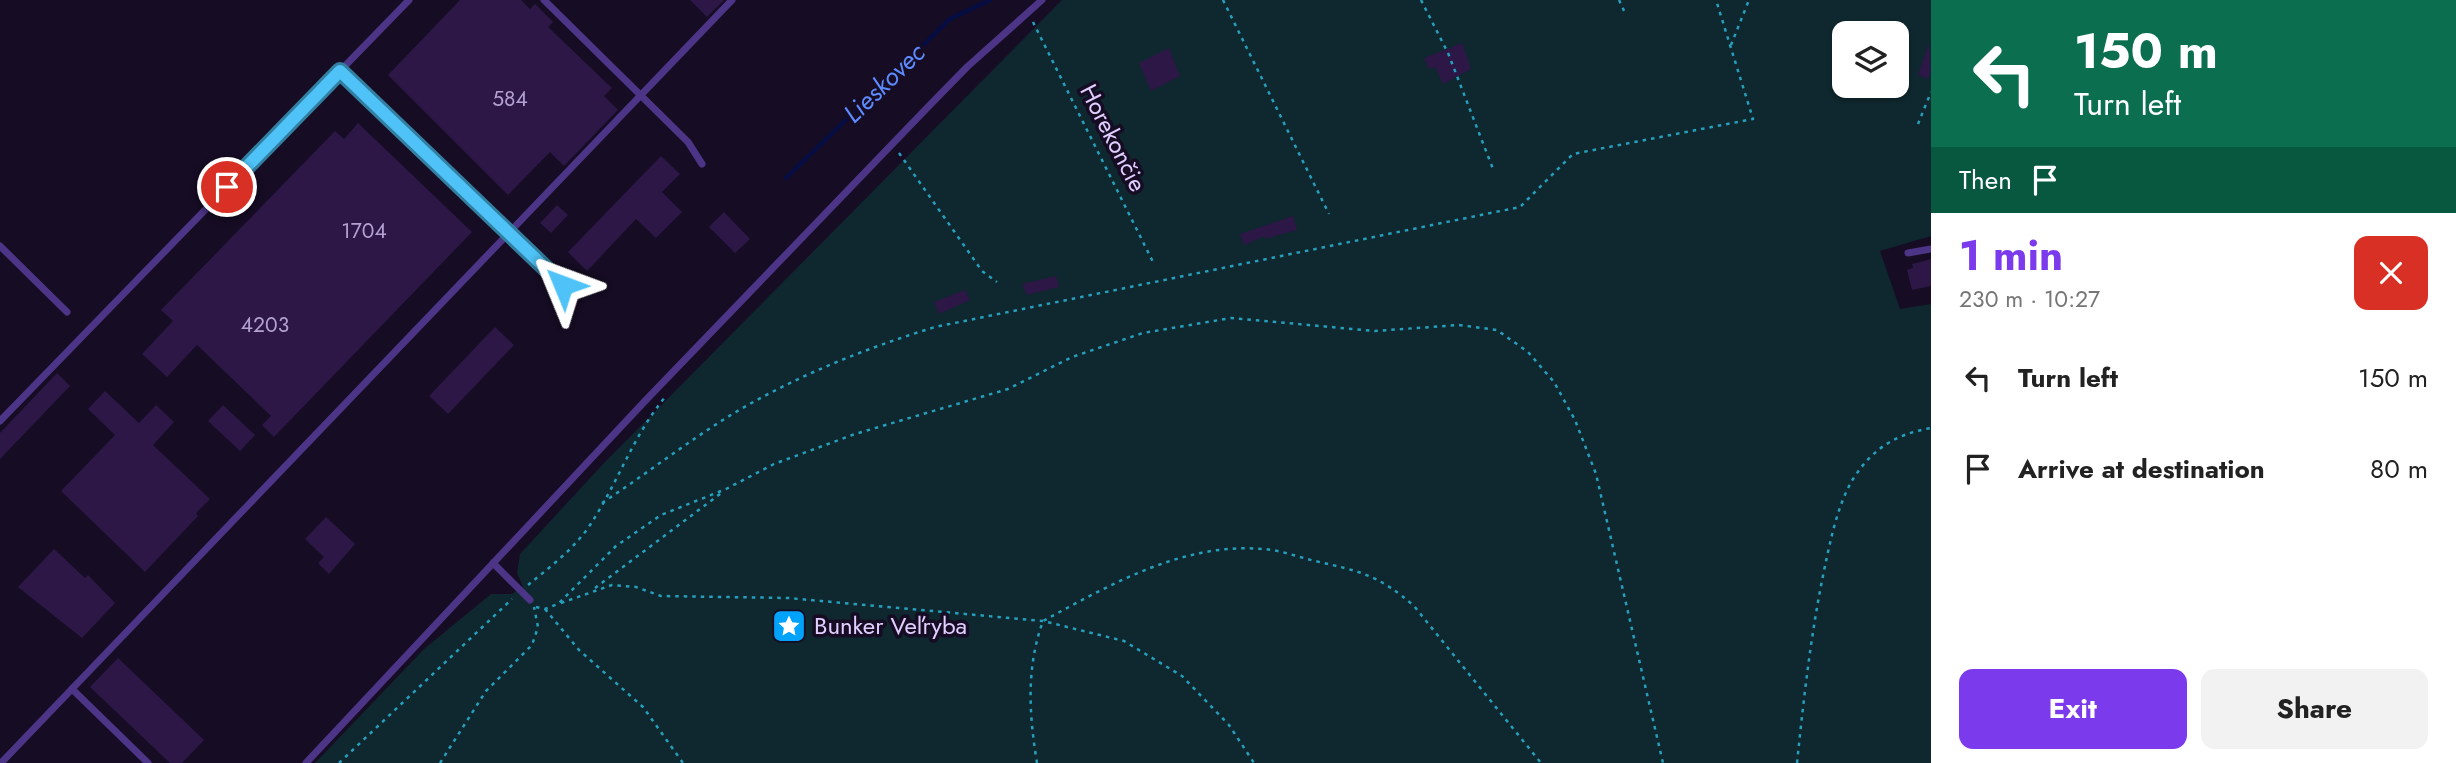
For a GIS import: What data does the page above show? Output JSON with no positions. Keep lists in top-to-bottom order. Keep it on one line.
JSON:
{"streets":{"path":["Horekončie"]},"water":["Lieskovec"],"places":{"place":["Bunker Veľryba"]},"house_numbers":["584","1704","4203"],"page":{"turn":["150 m","Turn left"],"then":"Then","heading":["1 min","230 m · 10:27"],"list":[{"name":"Turn left","value":"150 m"},{"name":"Arrive at destination","value":"80 m"}],"buttons":["Exit","Share"]}}
